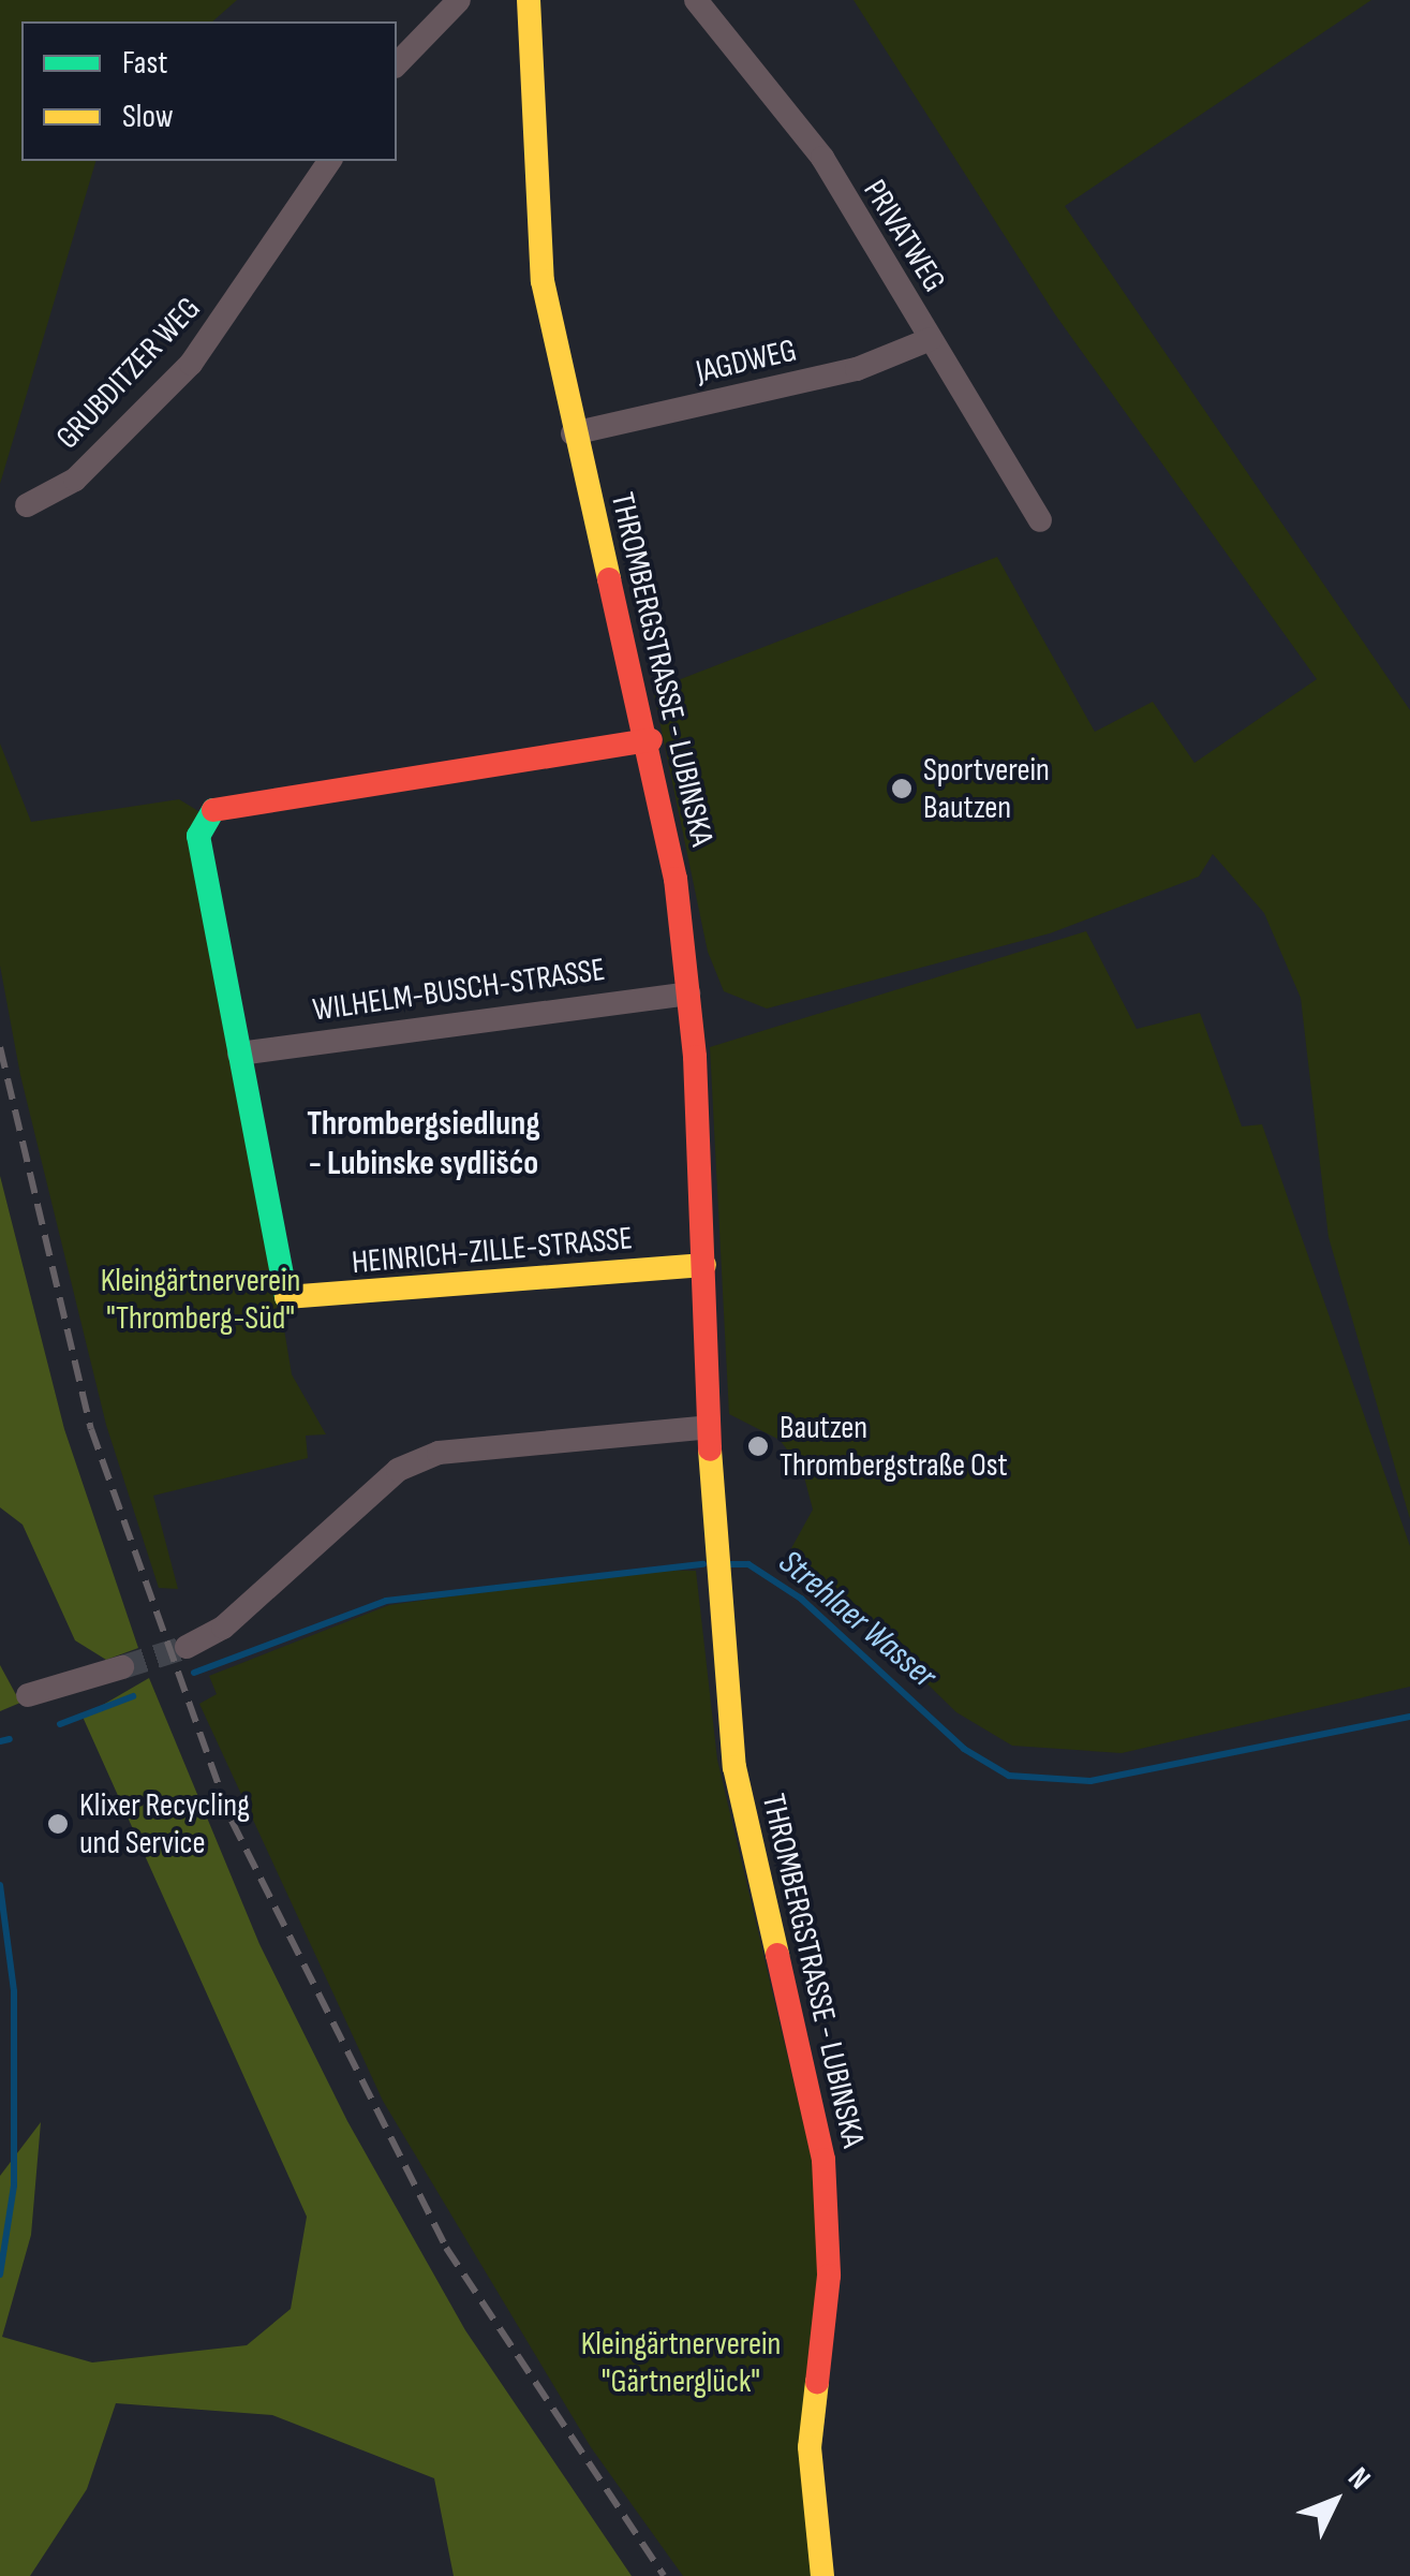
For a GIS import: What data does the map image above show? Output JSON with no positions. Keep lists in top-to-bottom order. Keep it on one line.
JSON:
{"streets":{"street":["PRIVATWEG","JAGDWEG","GRUBDITZER WEG","THROMBERGSTRASSE - LUBINSKA","WILHELM-BUSCH-STRASSE","HEINRICH-ZILLE-STRASSE"]},"crossings":[["PRIVATWEG","JAGDWEG"],["JAGDWEG","THROMBERGSTRASSE - LUBINSKA"],["THROMBERGSTRASSE - LUBINSKA","WILHELM-BUSCH-STRASSE"],["THROMBERGSTRASSE - LUBINSKA","HEINRICH-ZILLE-STRASSE"],["WILHELM-BUSCH-STRASSE","HEINRICH-ZILLE-STRASSE"]],"districts":["Thrombergsiedlung - Lubinske sydlišćo"],"water":["Strehlaer Wasser"],"parks":["Kleingärtnerverein \"Thromberg-Süd\"","Kleingärtnerverein \"Gärtnerglück\""],"places":["Sportverein Bautzen","Bautzen Thrombergstraße Ost","Klixer Recycling und Service"],"legend":["Fast","Slow"],"north":"top right"}
